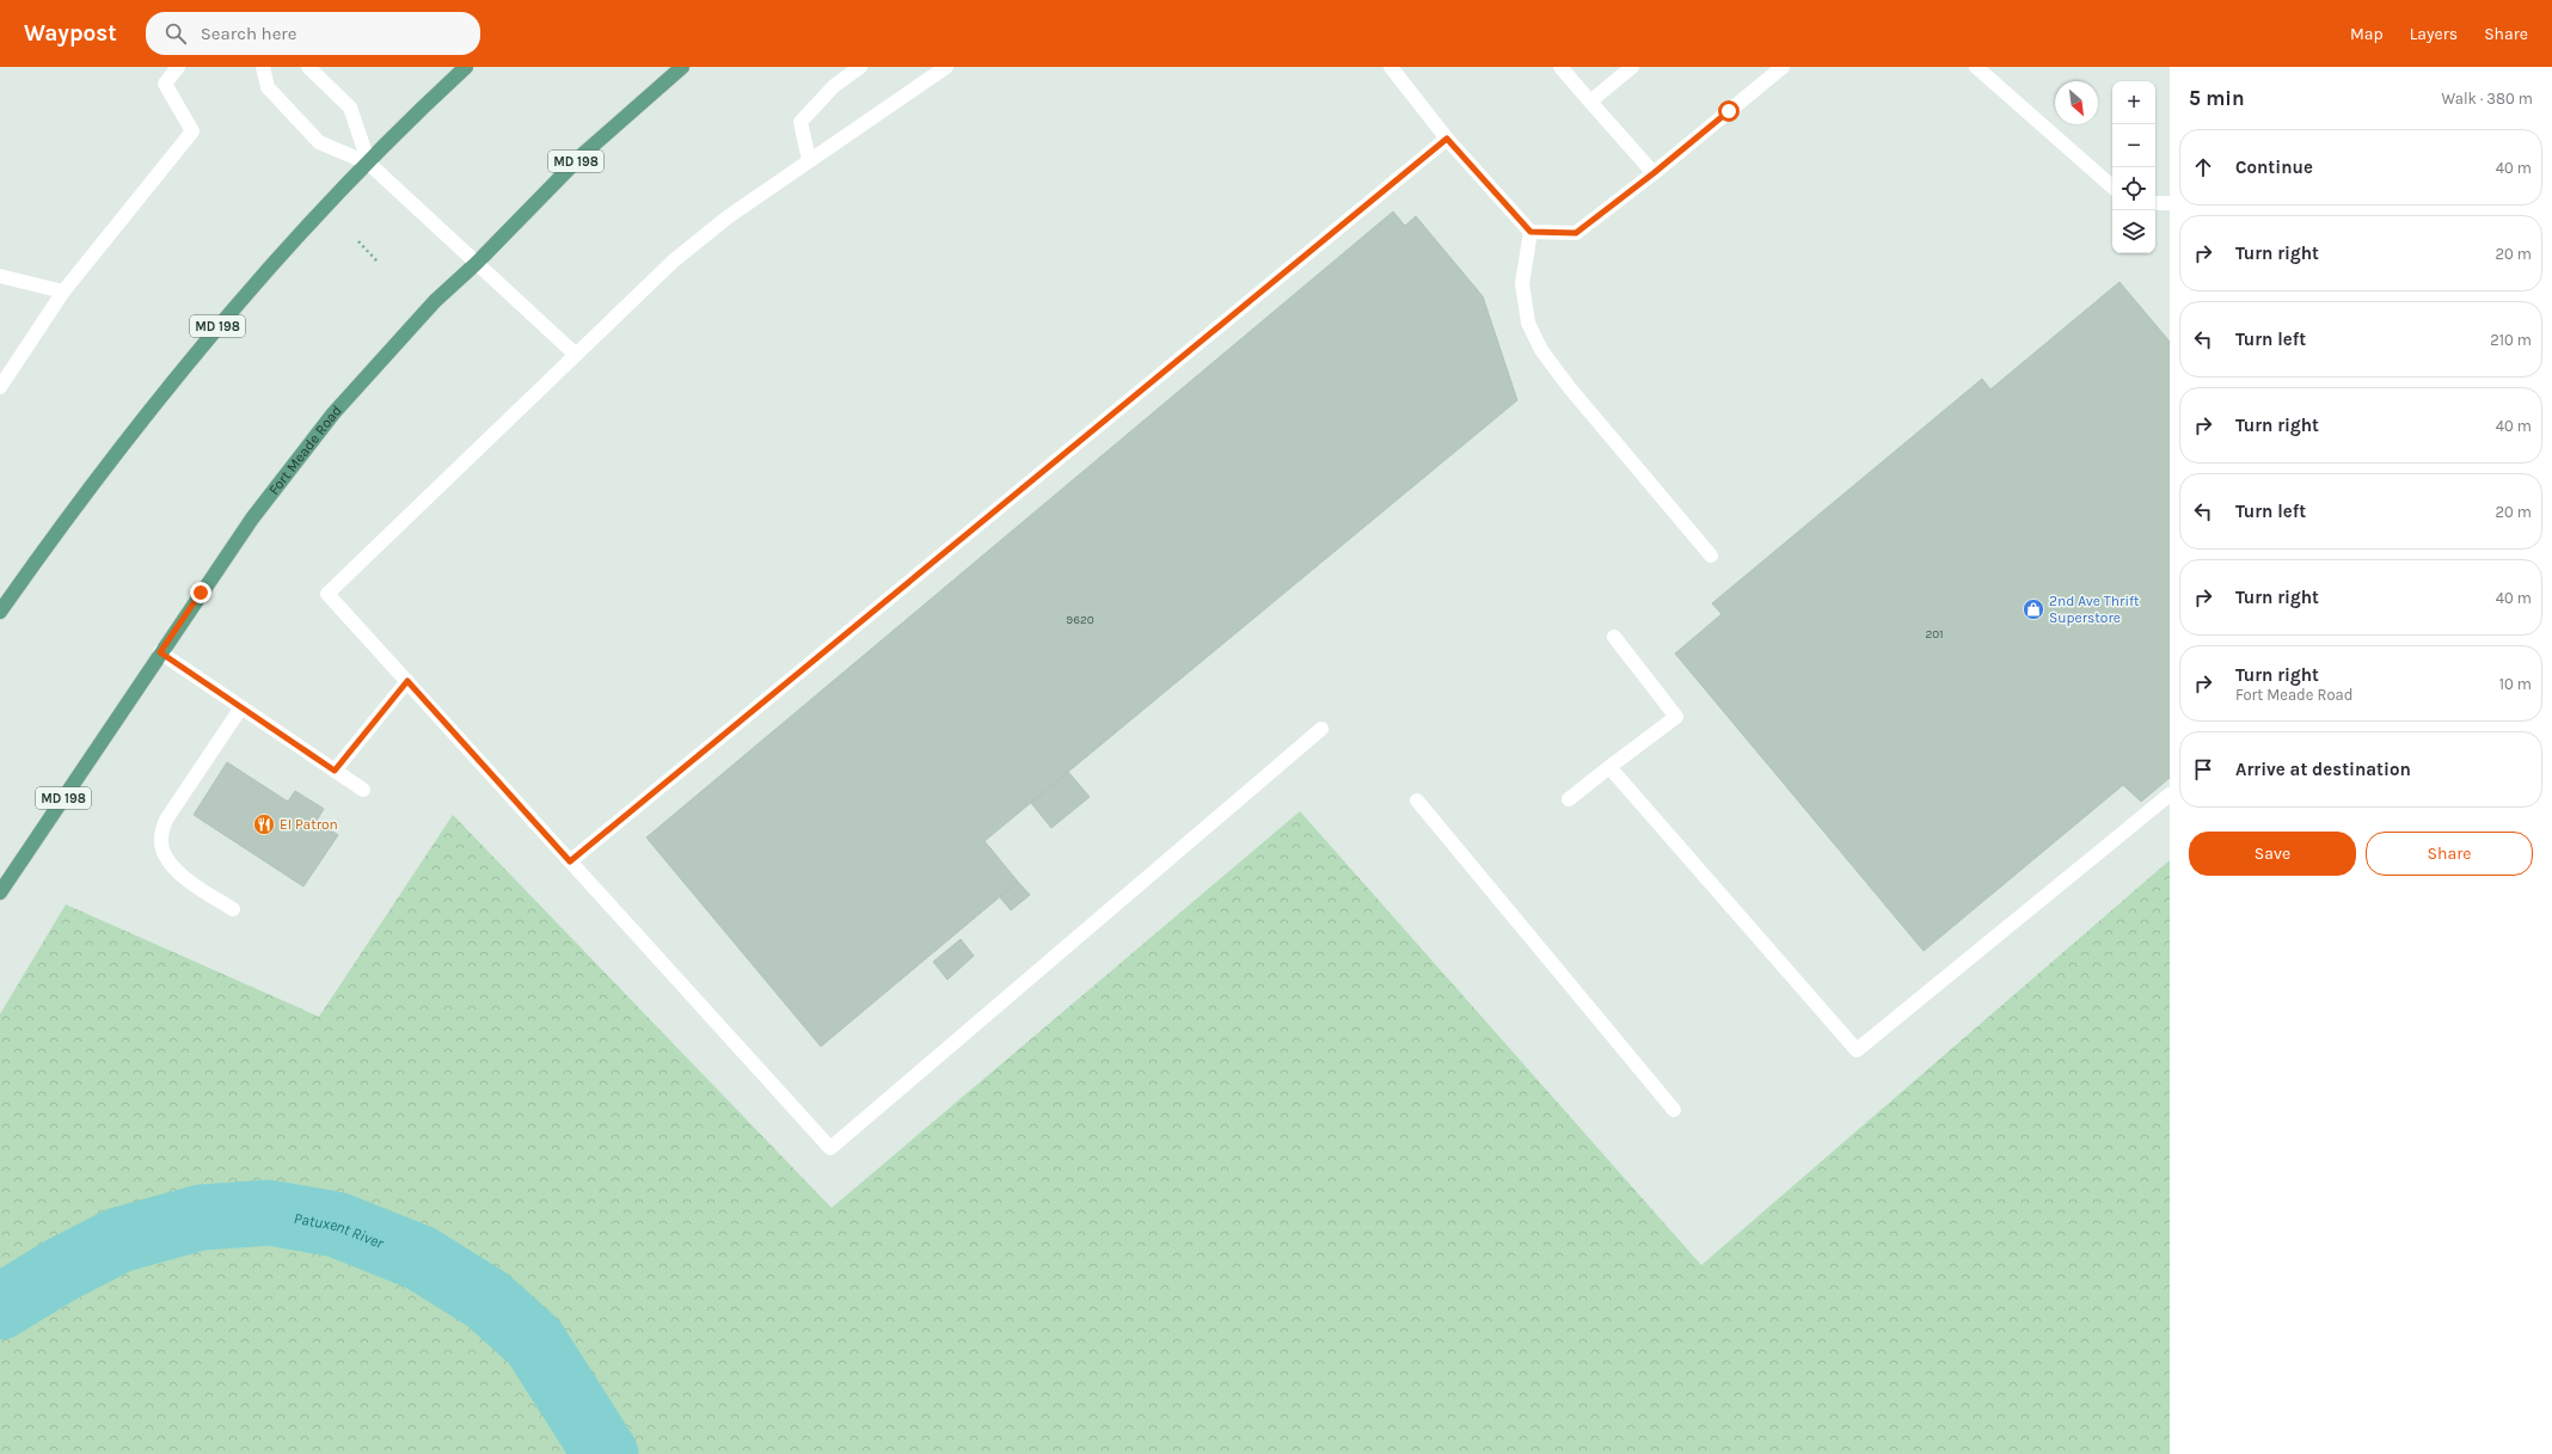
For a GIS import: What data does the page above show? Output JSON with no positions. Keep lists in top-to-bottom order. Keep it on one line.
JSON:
{"streets":{"main road":["MD 198","Fort Meade Road"]},"water":["Patuxent River"],"places":{"shop":["2nd Ave Thrift Superstore"],"restaurant":["El Patron"]},"house_numbers":["9620","201"],"north":"bottom right","page":{"header":"Waypost","search":"Search here","nav":["Map","Layers","Share"],"heading":["5 min","Walk · 380 m"],"map_buttons":["+","−"],"list":[["Continue","40 m"],["Turn right","20 m"],["Turn left","210 m"],["Turn right","40 m"],["Turn left","20 m"],["Turn right","40 m"],["Turn right","Fort Meade Road","10 m"],"Arrive at destination"],"buttons":["Save","Share"]}}
